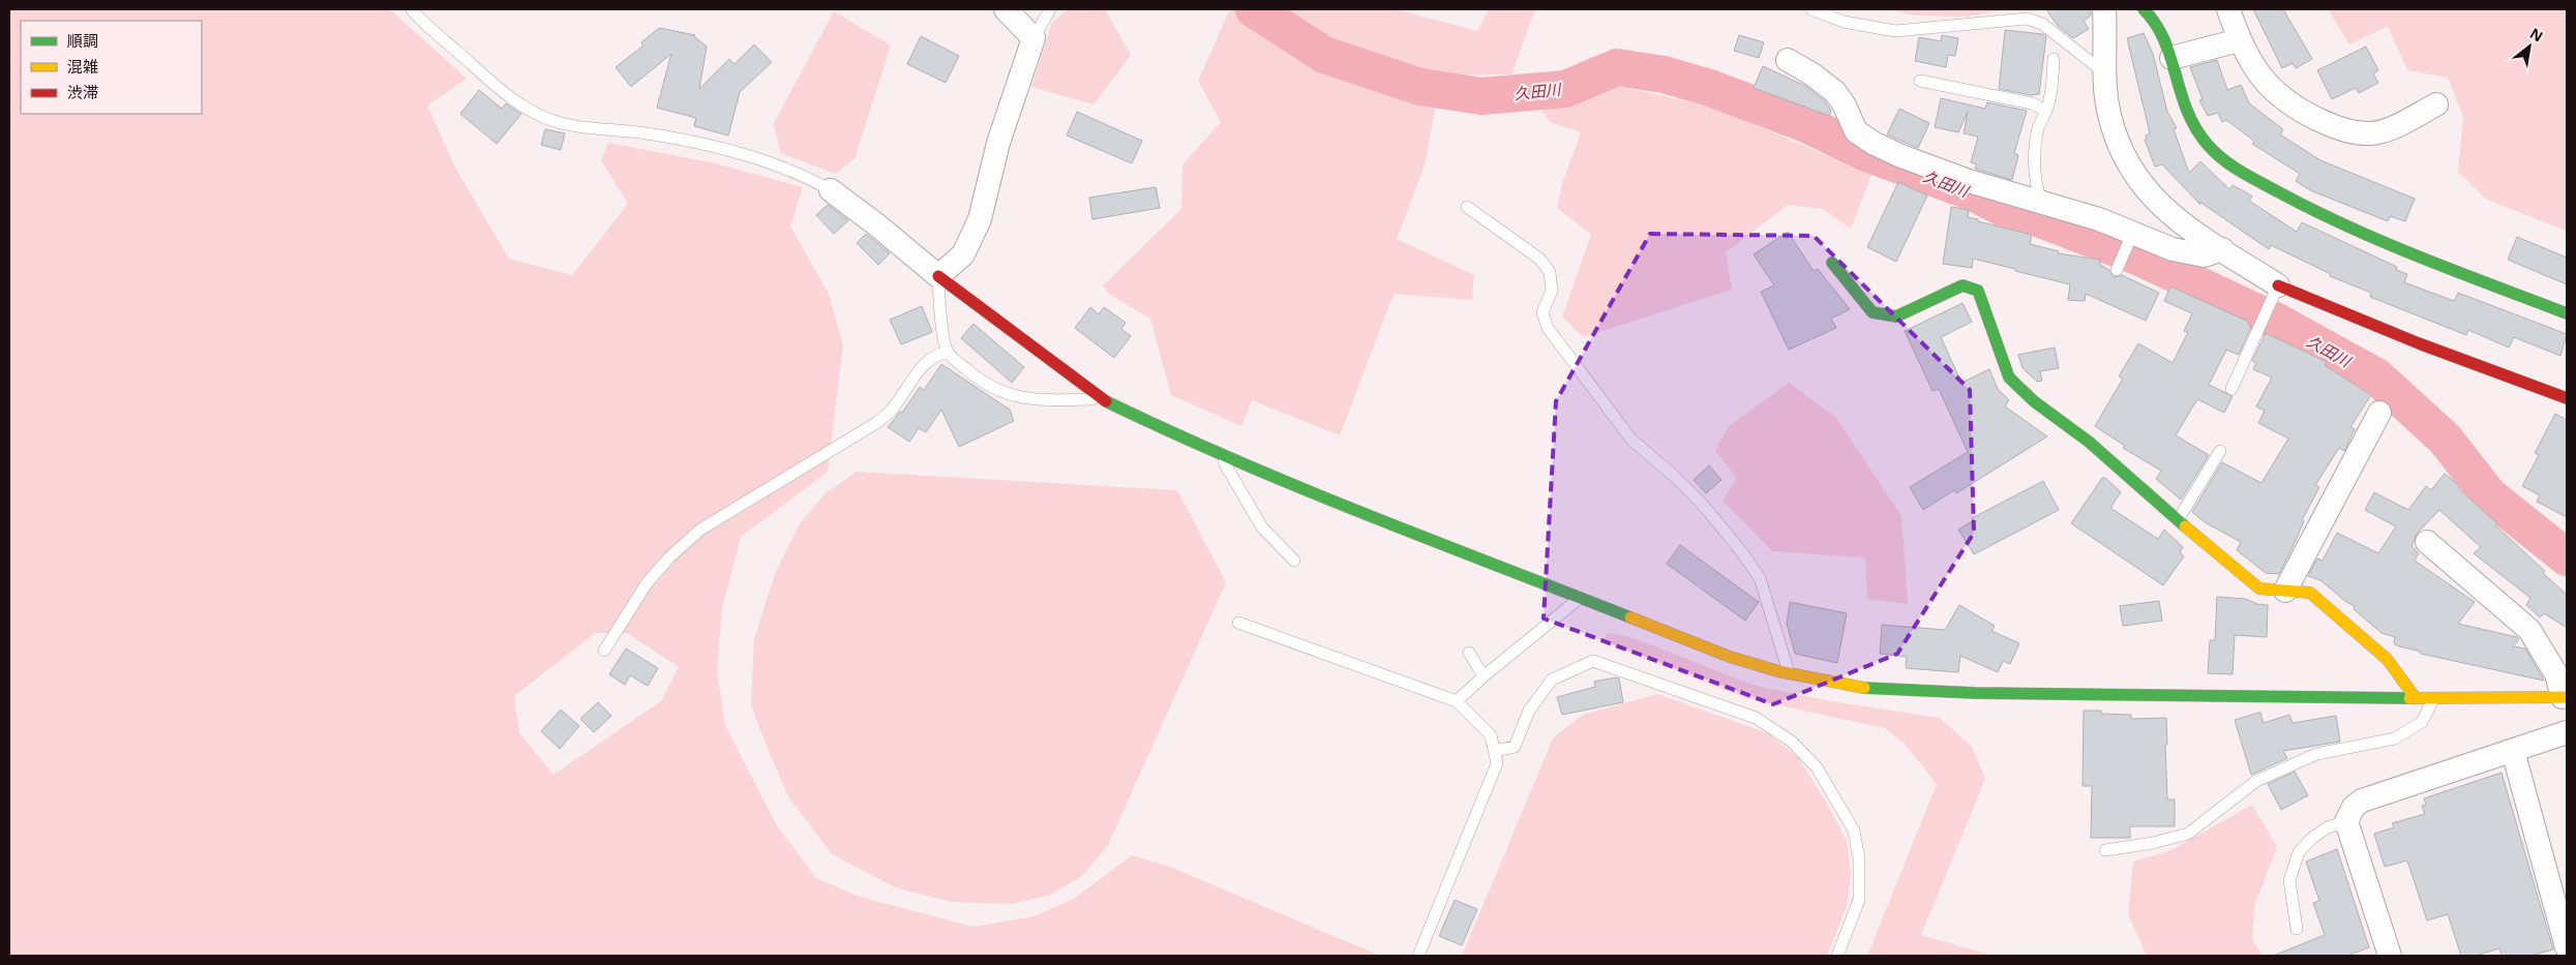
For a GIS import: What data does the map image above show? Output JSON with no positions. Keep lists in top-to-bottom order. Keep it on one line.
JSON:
{"water":["久田川"],"legend":["順調","混雑","渋滞"],"north":"top right"}
